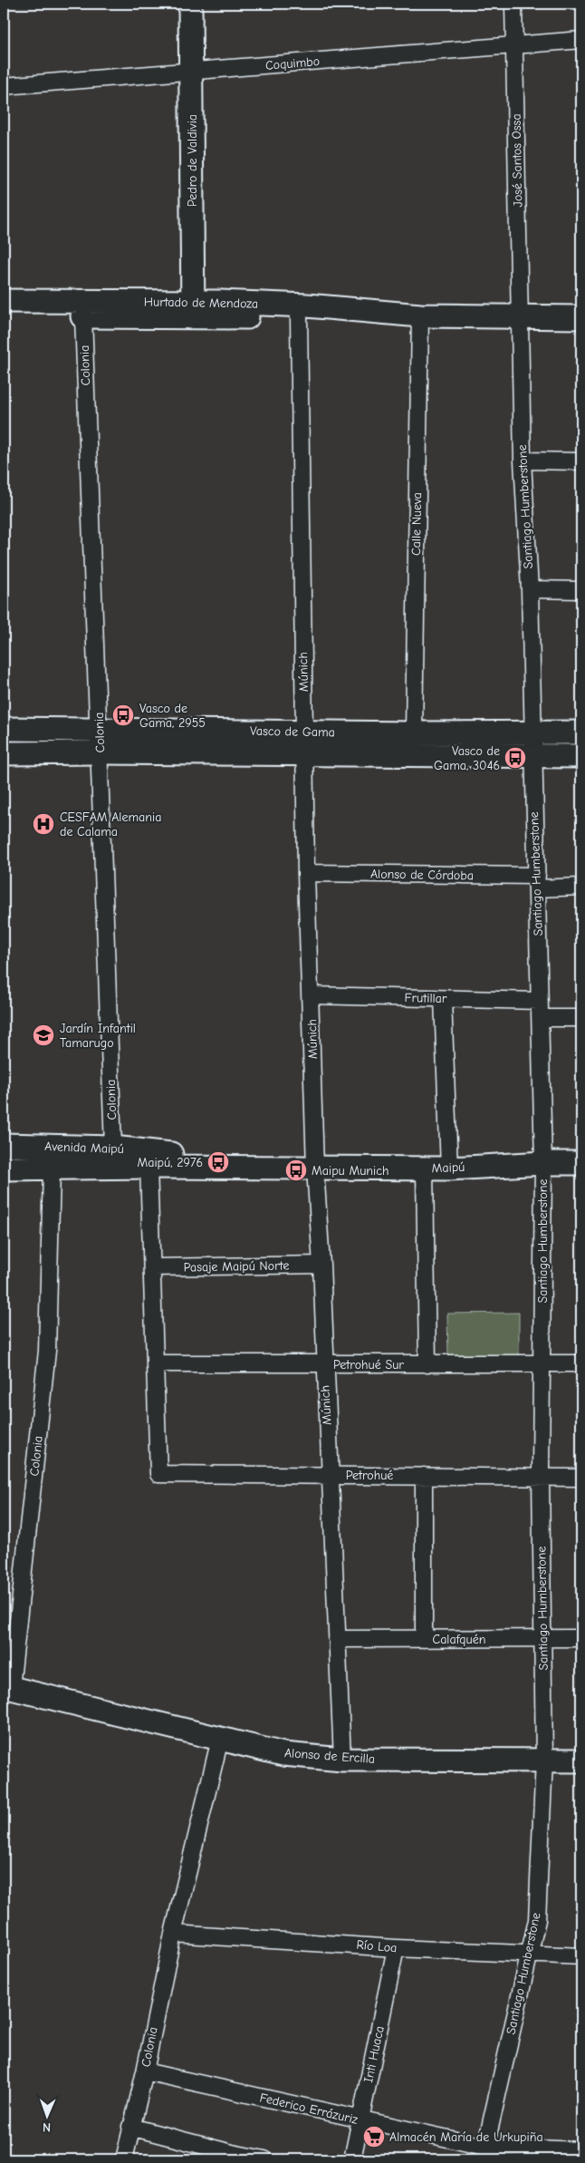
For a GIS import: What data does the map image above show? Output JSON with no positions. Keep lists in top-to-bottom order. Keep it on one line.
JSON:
{"streets":{"street":["Coquimbo","Pedro de Valdivia","José Santos Ossa","Hurtado de Mendoza","Colonia","Santiago Humberstone","Calle Nueva","Múnich","Vasco de Gama","Alonso de Córdoba","Frutillar","Avenida Maipú","Maipú","Pasaje Maipú Norte","Petrohué Sur","Petrohué","Calafquén","Alonso de Ercilla","Río Loa","Inti Huaca","Federico Errázuriz"]},"crossings":[["Coquimbo","Pedro de Valdivia"],["Coquimbo","José Santos Ossa"],["Pedro de Valdivia","Hurtado de Mendoza"],["José Santos Ossa","Hurtado de Mendoza"],["José Santos Ossa","Santiago Humberstone"],["Hurtado de Mendoza","Colonia"],["Hurtado de Mendoza","Santiago Humberstone"],["Hurtado de Mendoza","Calle Nueva"],["Hurtado de Mendoza","Múnich"],["Colonia","Vasco de Gama"],["Colonia","Avenida Maipú"],["Colonia","Alonso de Ercilla"],["Colonia","Río Loa"],["Colonia","Federico Errázuriz"],["Santiago Humberstone","Vasco de Gama"],["Santiago Humberstone","Alonso de Córdoba"],["Santiago Humberstone","Frutillar"],["Santiago Humberstone","Maipú"],["Santiago Humberstone","Petrohué Sur"],["Santiago Humberstone","Petrohué"],["Santiago Humberstone","Calafquén"],["Santiago Humberstone","Alonso de Ercilla"],["Santiago Humberstone","Río Loa"],["Santiago Humberstone","Federico Errázuriz"],["Calle Nueva","Vasco de Gama"],["Múnich","Vasco de Gama"],["Múnich","Alonso de Córdoba"],["Múnich","Frutillar"],["Múnich","Avenida Maipú"],["Múnich","Maipú"],["Múnich","Pasaje Maipú Norte"],["Múnich","Petrohué Sur"],["Múnich","Petrohué"],["Múnich","Calafquén"],["Múnich","Alonso de Ercilla"],["Avenida Maipú","Maipú"],["Petrohué Sur","Petrohué"],["Río Loa","Inti Huaca"],["Inti Huaca","Federico Errázuriz"]],"places":{"bus stop":["Vasco de Gama, 2955","Vasco de Gama, 3046","Maipú, 2976","Maipu Munich"],"hospital":["CESFAM Alemania de Calama"],"school or university":["Jardín Infantil Tamarugo"],"supermarket":["Almacén María de Urkupiña"]},"north":"bottom"}
